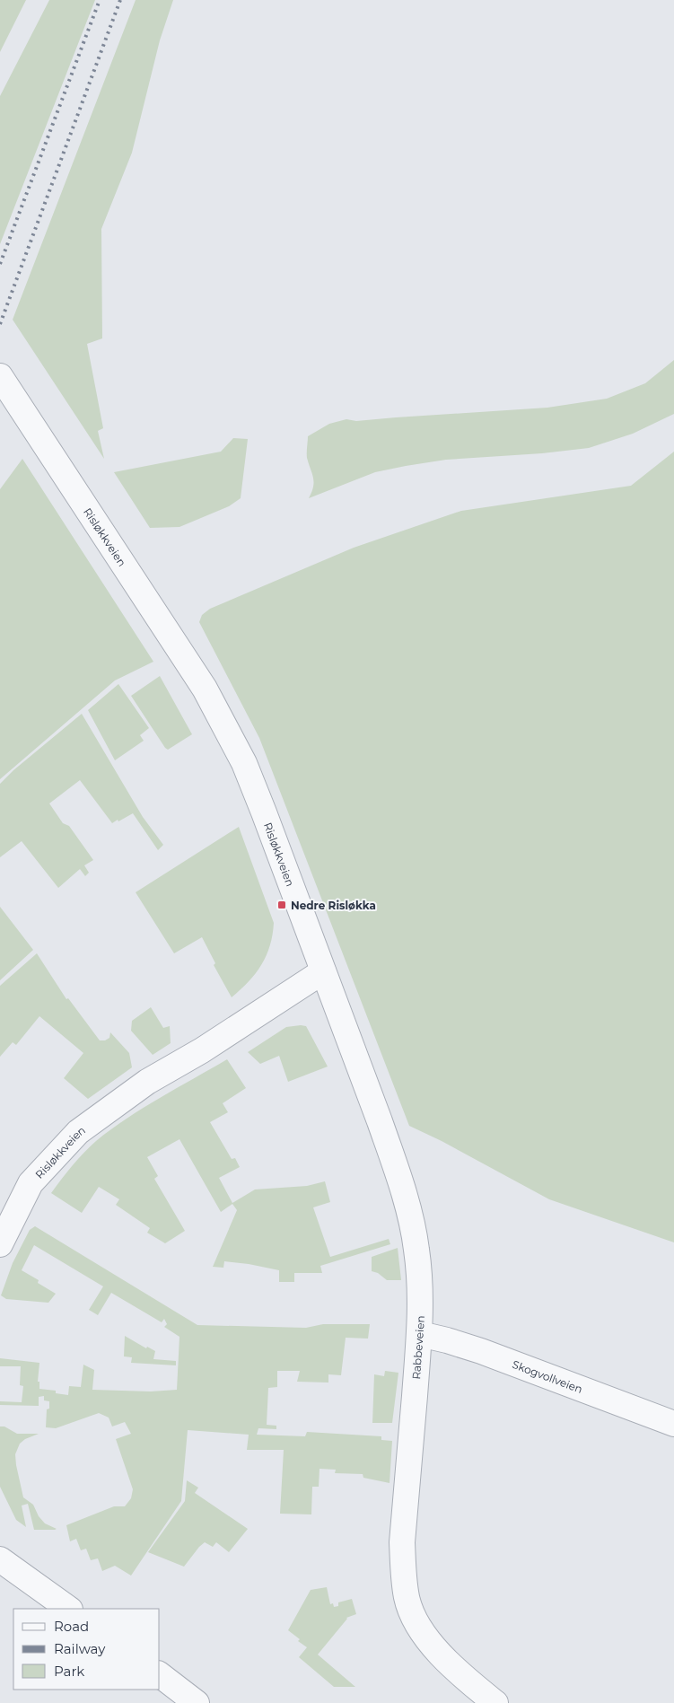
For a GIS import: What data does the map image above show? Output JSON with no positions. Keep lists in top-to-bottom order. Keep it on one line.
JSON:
{"streets":{"street":["Risløkkveien","Rabbeveien","Skogvollveien"]},"crossings":[["Risløkkveien","Rabbeveien"],["Rabbeveien","Skogvollveien"]],"places":{"transit":["Nedre Risløkka"]},"legend":["Road","Railway","Park"]}
